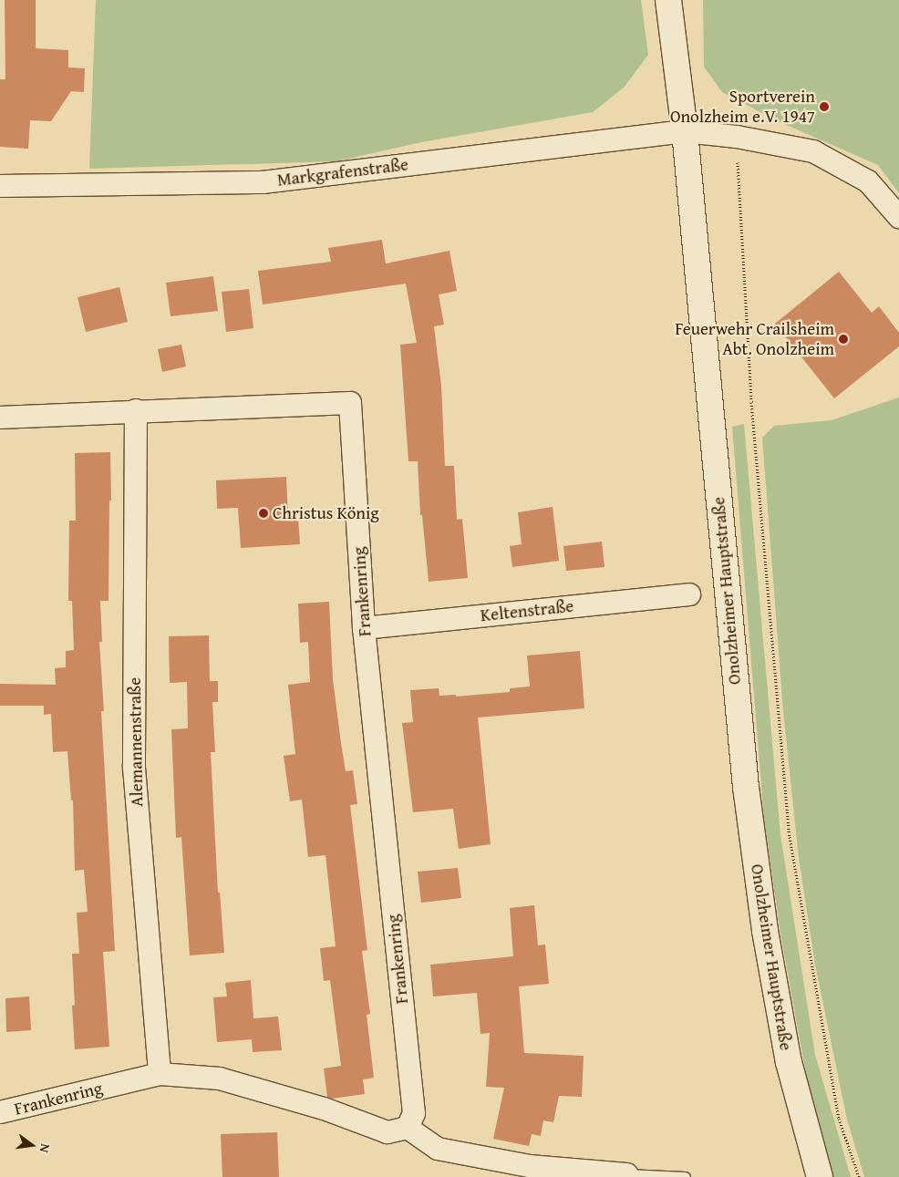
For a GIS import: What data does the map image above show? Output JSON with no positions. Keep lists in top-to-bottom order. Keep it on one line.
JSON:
{"streets":{"main road":["Onolzheimer Hauptstraße"],"street":["Markgrafenstraße","Frankenring","Keltenstraße","Alemannenstraße"]},"crossings":[["Markgrafenstraße","Onolzheimer Hauptstraße"],["Frankenring","Keltenstraße"],["Frankenring","Alemannenstraße"]],"places":["Sportverein Onolzheim e.V. 1947","Feuerwehr Crailsheim Abt. Onolzheim","Christus König"],"north":"right"}
